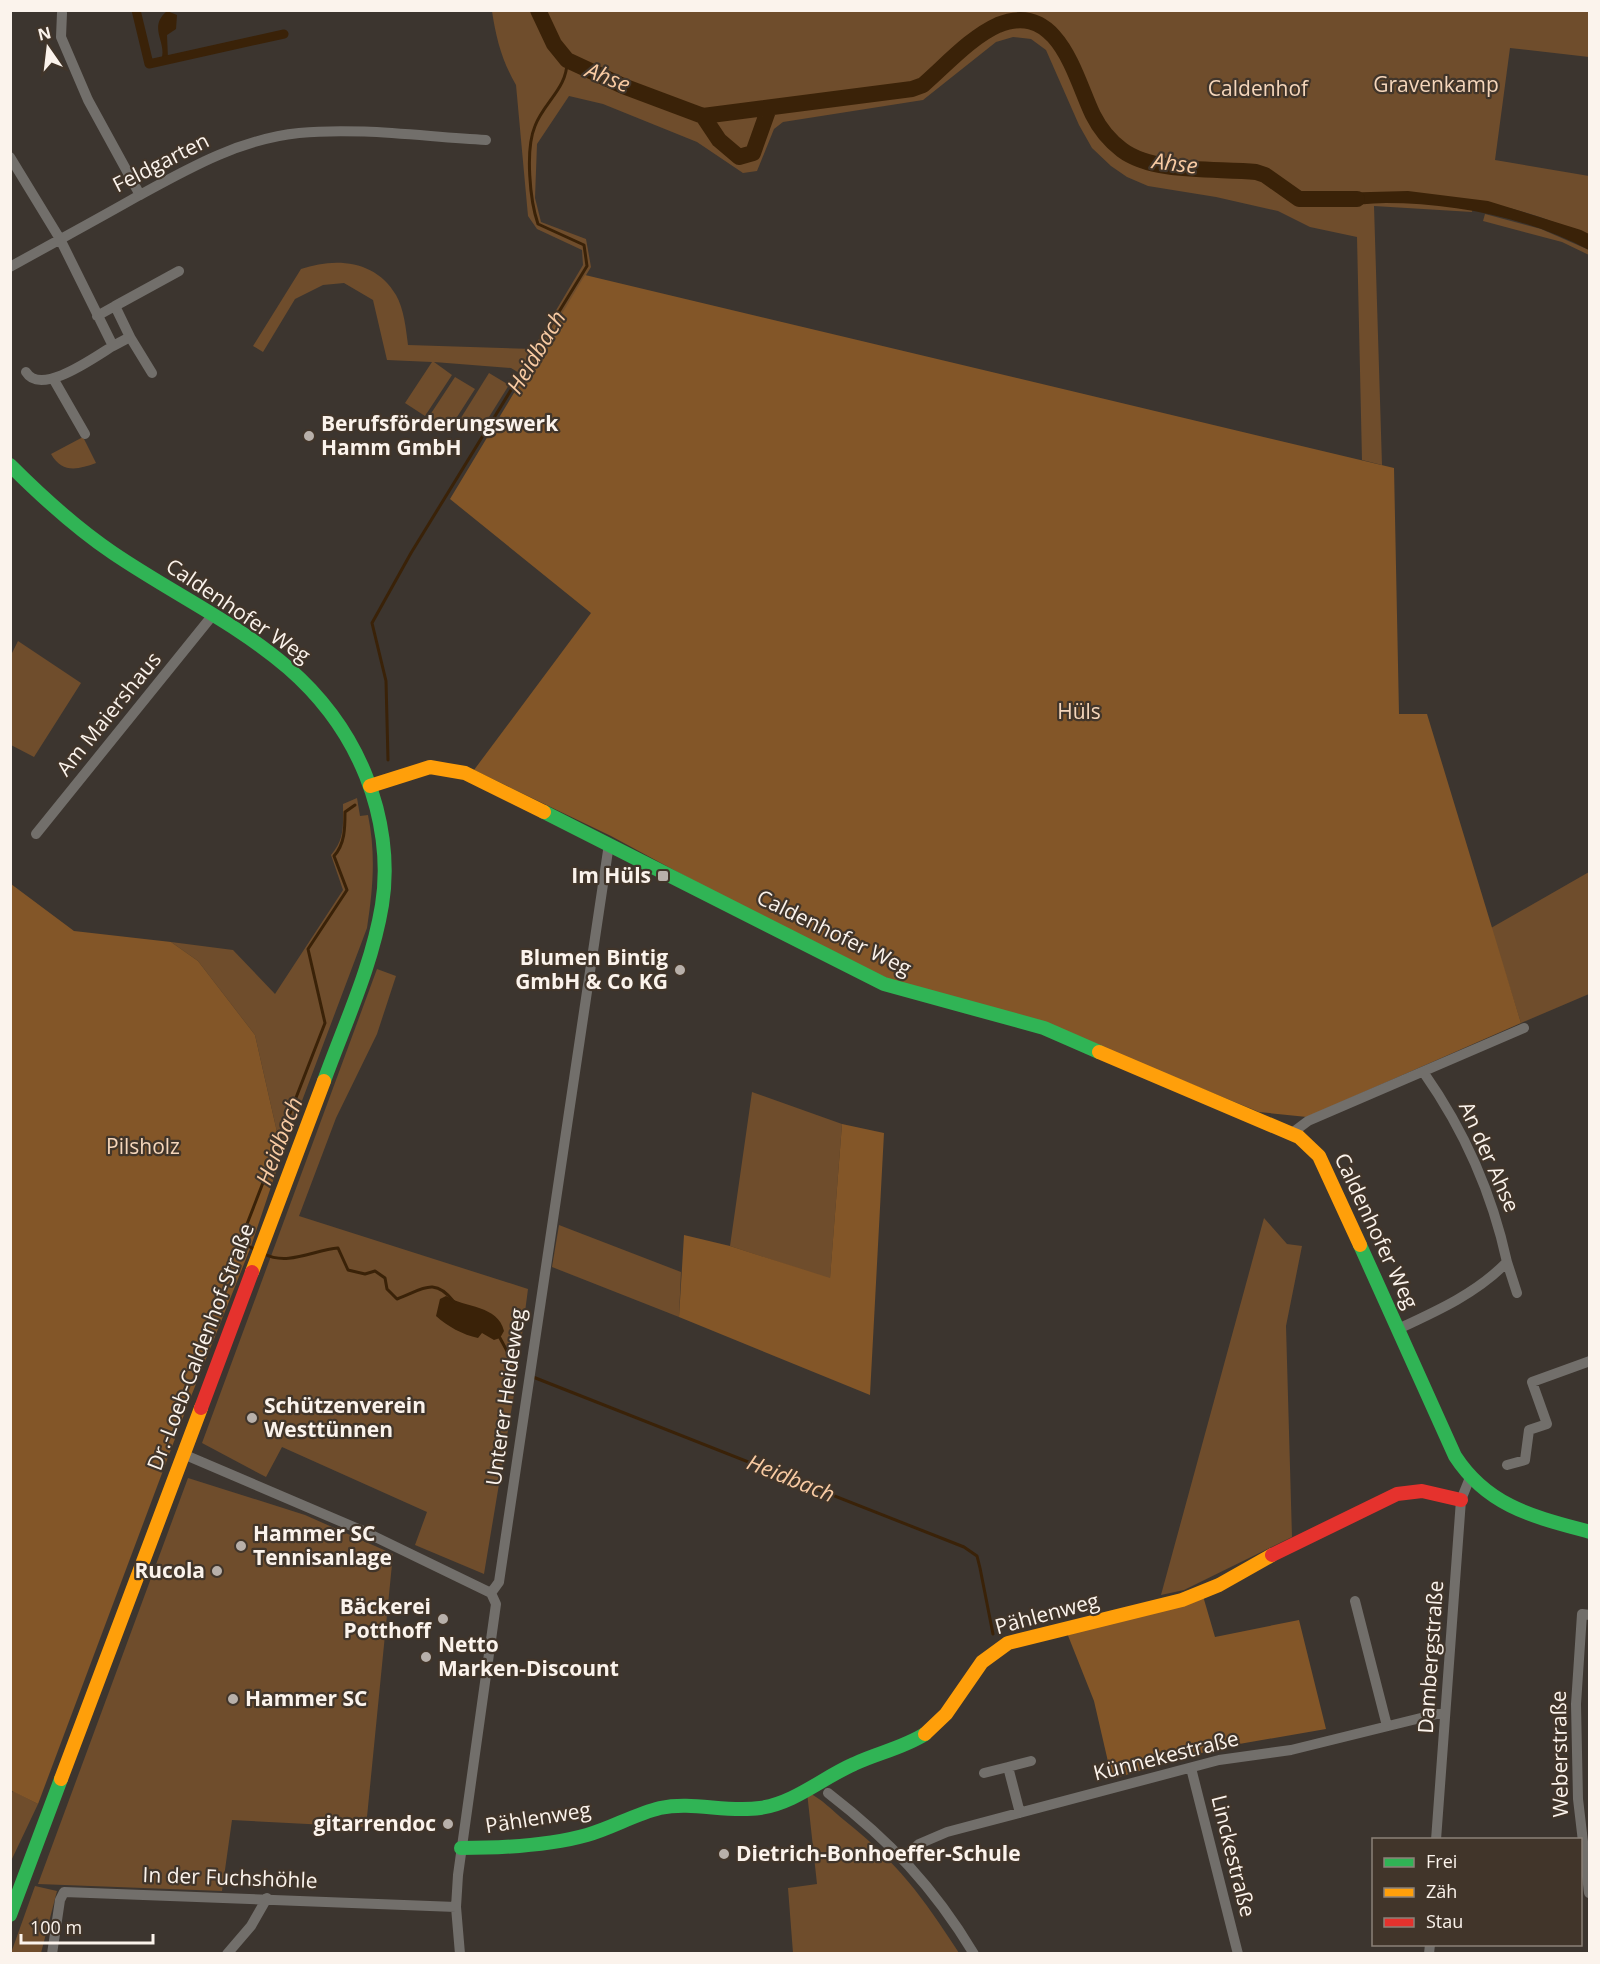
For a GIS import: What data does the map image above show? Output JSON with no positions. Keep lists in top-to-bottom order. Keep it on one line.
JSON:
{"streets":{"main road":["Caldenhofer Weg","Dr.-Loeb-Caldenhof-Straße","Pählenweg"],"street":["Feldgarten","Am Maiershaus","An der Ahse","Unterer Heideweg","Dambergstraße","Weberstraße","Künnekestraße","Linckestraße","In der Fuchshöhle"]},"crossings":[["Caldenhofer Weg","Am Maiershaus"],["Caldenhofer Weg","Dr.-Loeb-Caldenhof-Straße"],["Caldenhofer Weg","Unterer Heideweg"],["Caldenhofer Weg","Dambergstraße"],["Unterer Heideweg","Pählenweg"],["Unterer Heideweg","In der Fuchshöhle"],["Pählenweg","Dambergstraße"],["Dambergstraße","Künnekestraße"],["Künnekestraße","Linckestraße"]],"water":["Ahse","Heidbach"],"parks":["Gravenkamp","Caldenhof","Hüls","Pilsholz"],"places":{"other":["Berufsförderungswerk Hamm GmbH","Blumen Bintig GmbH & Co KG","Schützenverein Westtünnen","Hammer SC Tennisanlage","Rucola","Bäckerei Potthoff","Netto Marken-Discount","Hammer SC","gitarrendoc","Dietrich-Bonhoeffer-Schule"],"transit":["Im Hüls"]},"legend":["Frei","Zäh","Stau"],"scale_bar":"100 m","north":"top"}
